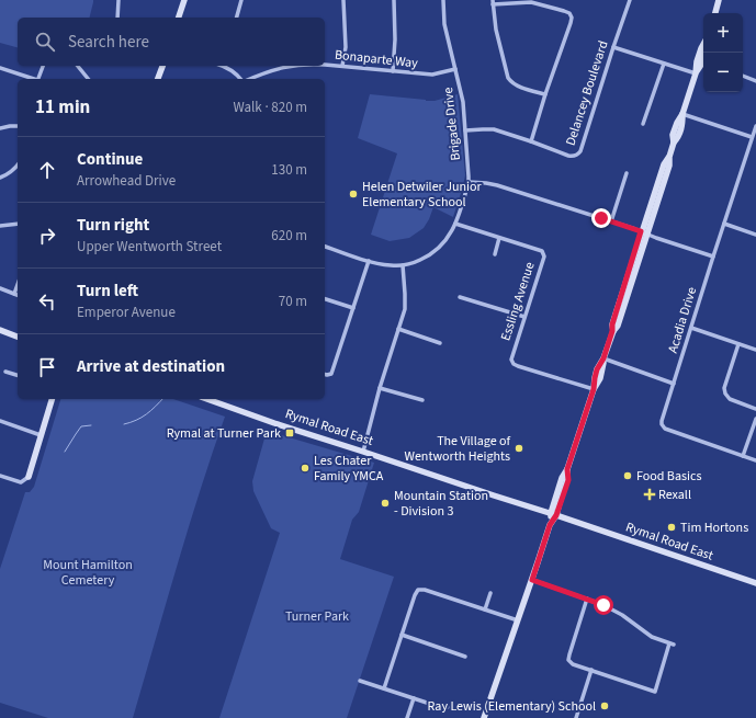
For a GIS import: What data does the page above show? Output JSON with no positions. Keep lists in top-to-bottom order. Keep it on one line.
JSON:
{"streets":{"main road":["Rymal Road East"],"street":["Bonaparte Way","Delancey Boulevard","Brigade Drive","Essling Avenue","Acadia Drive"]},"crossings":[["Bonaparte Way","Brigade Drive"],["Delancey Boulevard","Brigade Drive"],["Brigade Drive","Essling Avenue"]],"parks":["Mount Hamilton Cemetery","Turner Park"],"places":{"other":["Helen Detwiler Junior Elementary School","The Village of Wentworth Heights","Les Chater Family YMCA","Food Basics","Mountain Station - Division 3","Tim Hortons","Ray Lewis (Elementary) School"],"transit":["Rymal at Turner Park"],"health":["Rexall"]},"page":{"map_buttons":["+","−"],"search":"Search here","heading":["11 min","Walk · 820 m"],"list":[["Continue","Arrowhead Drive","130 m"],["Turn right","Upper Wentworth Street","620 m"],["Turn left","Emperor Avenue","70 m"],"Arrive at destination"]}}
